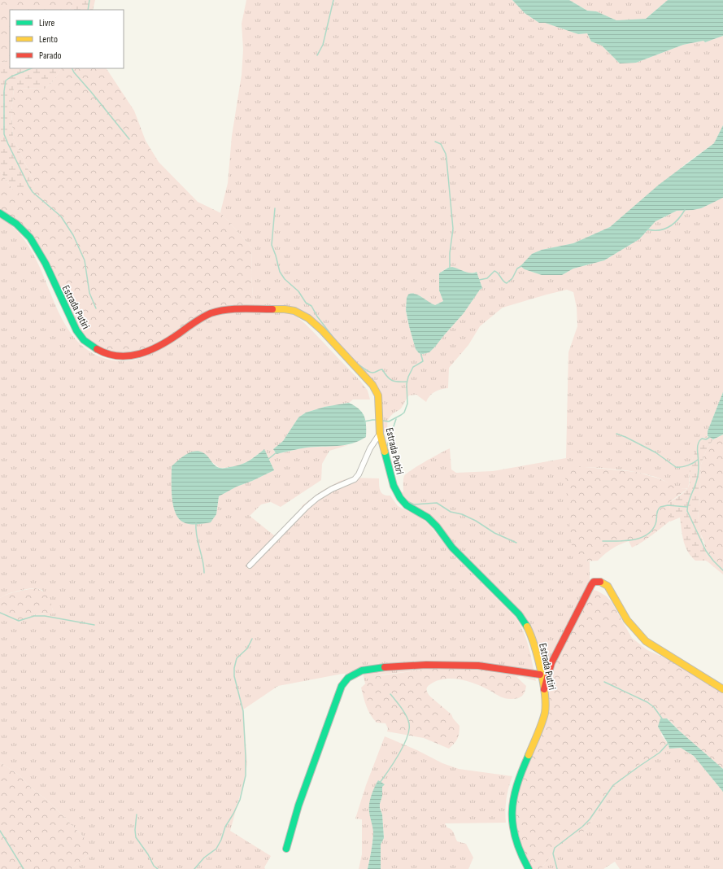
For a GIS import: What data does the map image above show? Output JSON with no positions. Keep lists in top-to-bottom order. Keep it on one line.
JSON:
{"streets":{"street":["Estrada Putiri"]},"legend":["Livre","Lento","Parado"]}
